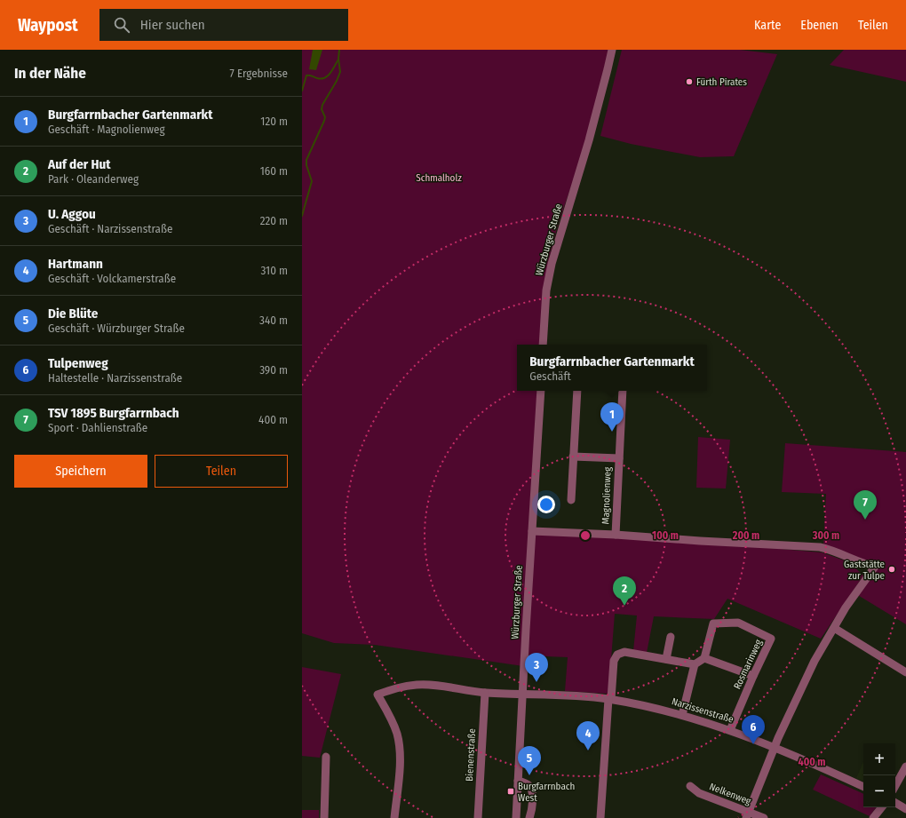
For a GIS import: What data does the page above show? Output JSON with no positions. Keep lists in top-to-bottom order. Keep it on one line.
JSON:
{"streets":{"street":["Würzburger Straße","Magnolienweg","Rosmarinweg","Narzissenstraße","Bienenstraße","Nelkenweg"]},"crossings":[["Würzburger Straße","Narzissenstraße"],["Rosmarinweg","Narzissenstraße"],["Narzissenstraße","Bienenstraße"]],"parks":["Schmalholz"],"places":{"other":["Fürth Pirates","Gaststätte zur Tulpe"],"transit":["Burgfarrnbach West"]},"page":{"header":"Waypost","search":"Hier suchen","nav":["Karte","Ebenen","Teilen"],"heading":["In der Nähe","7 Ergebnisse"],"list":[{"mark":"1","name":"Burgfarrnbacher Gartenmarkt","note":"Geschäft · Magnolienweg","value":"120 m"},{"mark":"2","name":"Auf der Hut","note":"Park · Oleanderweg","value":"160 m"},{"mark":"3","name":"U. Aggou","note":"Geschäft · Narzissenstraße","value":"220 m"},{"mark":"4","name":"Hartmann","note":"Geschäft · Volckamerstraße","value":"310 m"},{"mark":"5","name":"Die Blüte","note":"Geschäft · Würzburger Straße","value":"340 m"},{"mark":"6","name":"Tulpenweg","note":"Haltestelle · Narzissenstraße","value":"390 m"},{"mark":"7","name":"TSV 1895 Burgfarrnbach","note":"Sport · Dahlienstraße","value":"400 m"}],"popup":["Burgfarrnbacher Gartenmarkt","Geschäft"],"pins":["1","7","2","3","6","4","5"],"buttons":["Speichern","Teilen"],"map_buttons":["+","−"]},"rings":["100 m","200 m","300 m","400 m"]}
